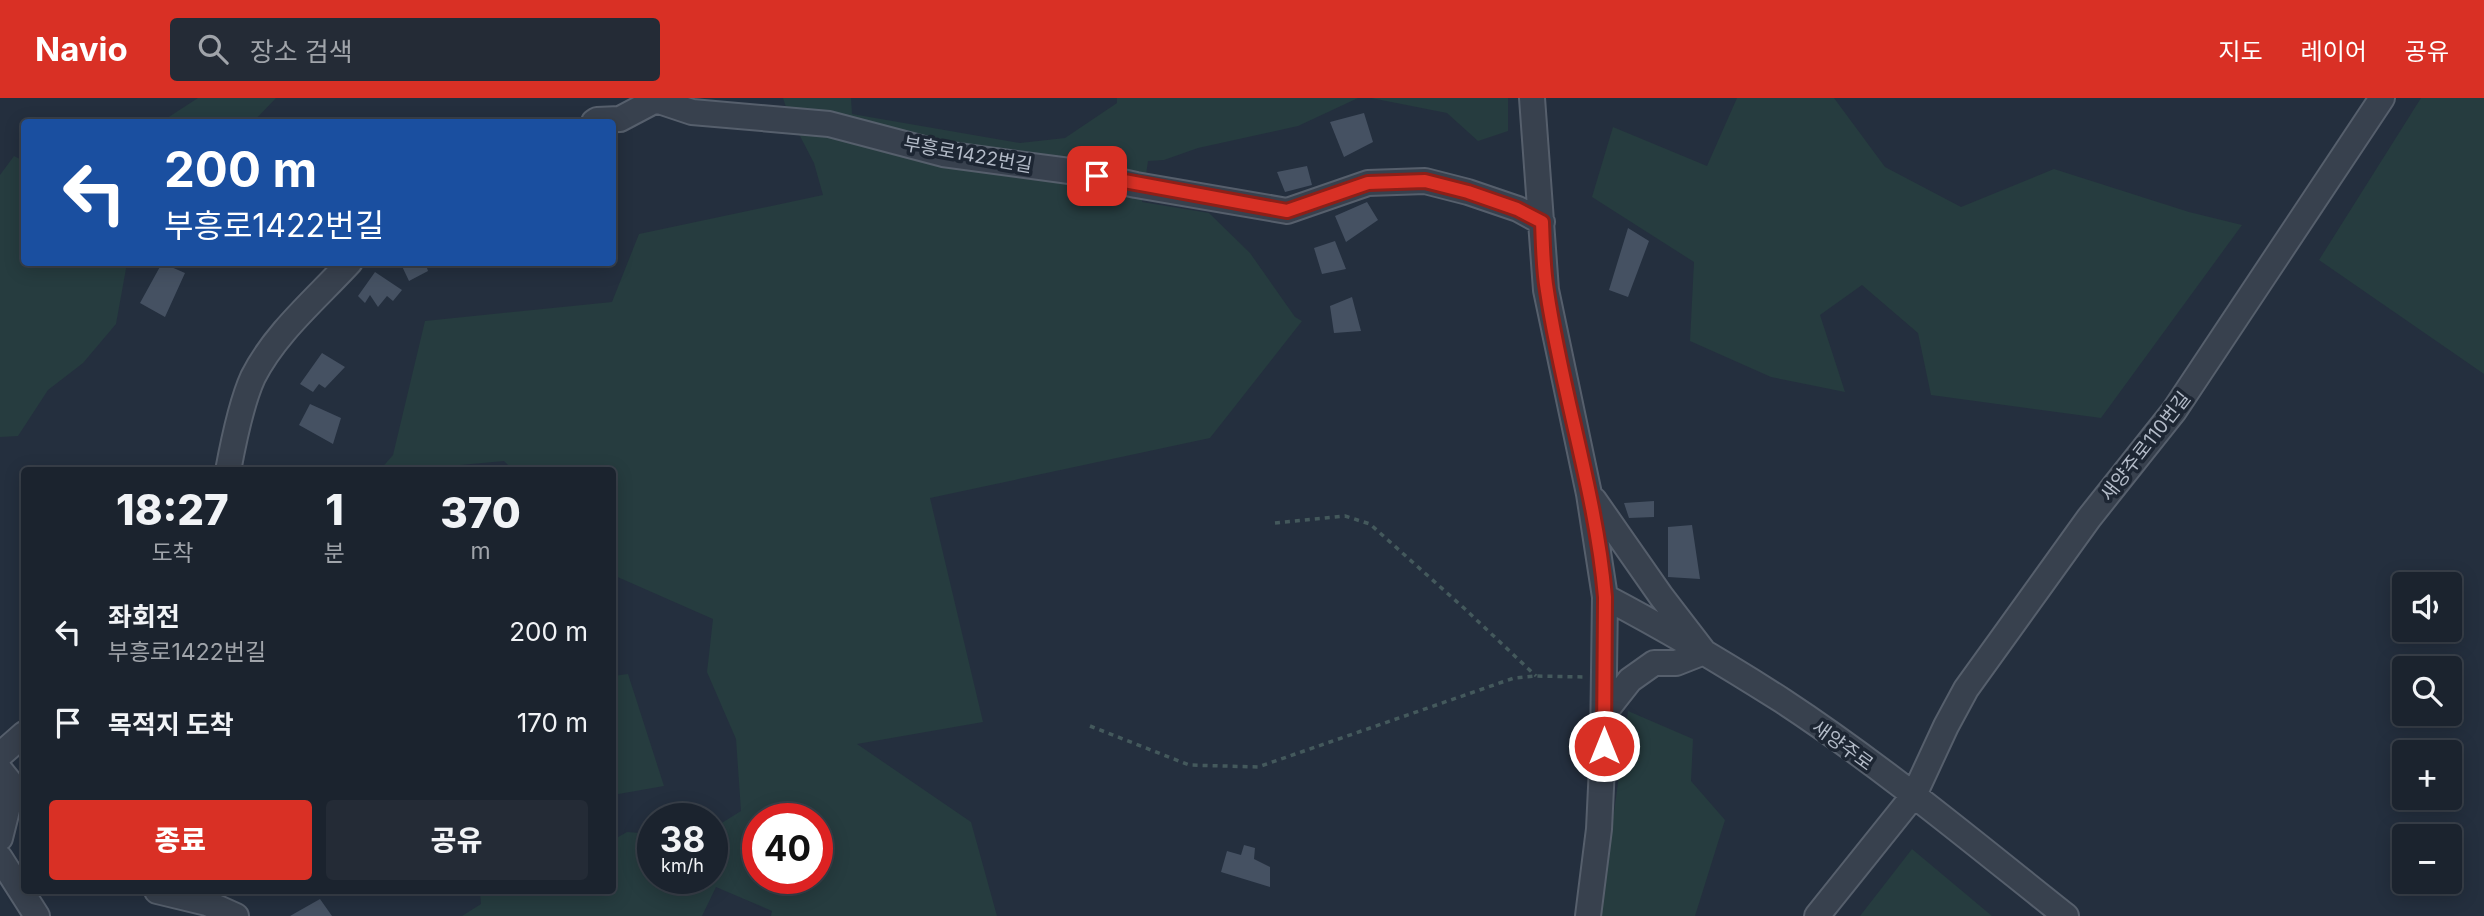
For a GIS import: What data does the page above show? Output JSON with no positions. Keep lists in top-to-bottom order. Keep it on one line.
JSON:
{"streets":{"street":["부흥로1422번길","새양주로110번길","새양주로"]},"crossings":[["새양주로110번길","새양주로"]],"page":{"header":"Navio","search":"장소 검색","nav":["지도","레이어","공유"],"turn":["200 m","부흥로1422번길"],"eta":["18:27","도착","1","분","370","m"],"map_buttons":["+","−"],"list":[{"name":"좌회전","note":"부흥로1422번길","value":"200 m"},{"name":"목적지 도착","value":"170 m"}],"buttons":["종료","공유"],"speed":"38 km/h","limit":"40"}}
